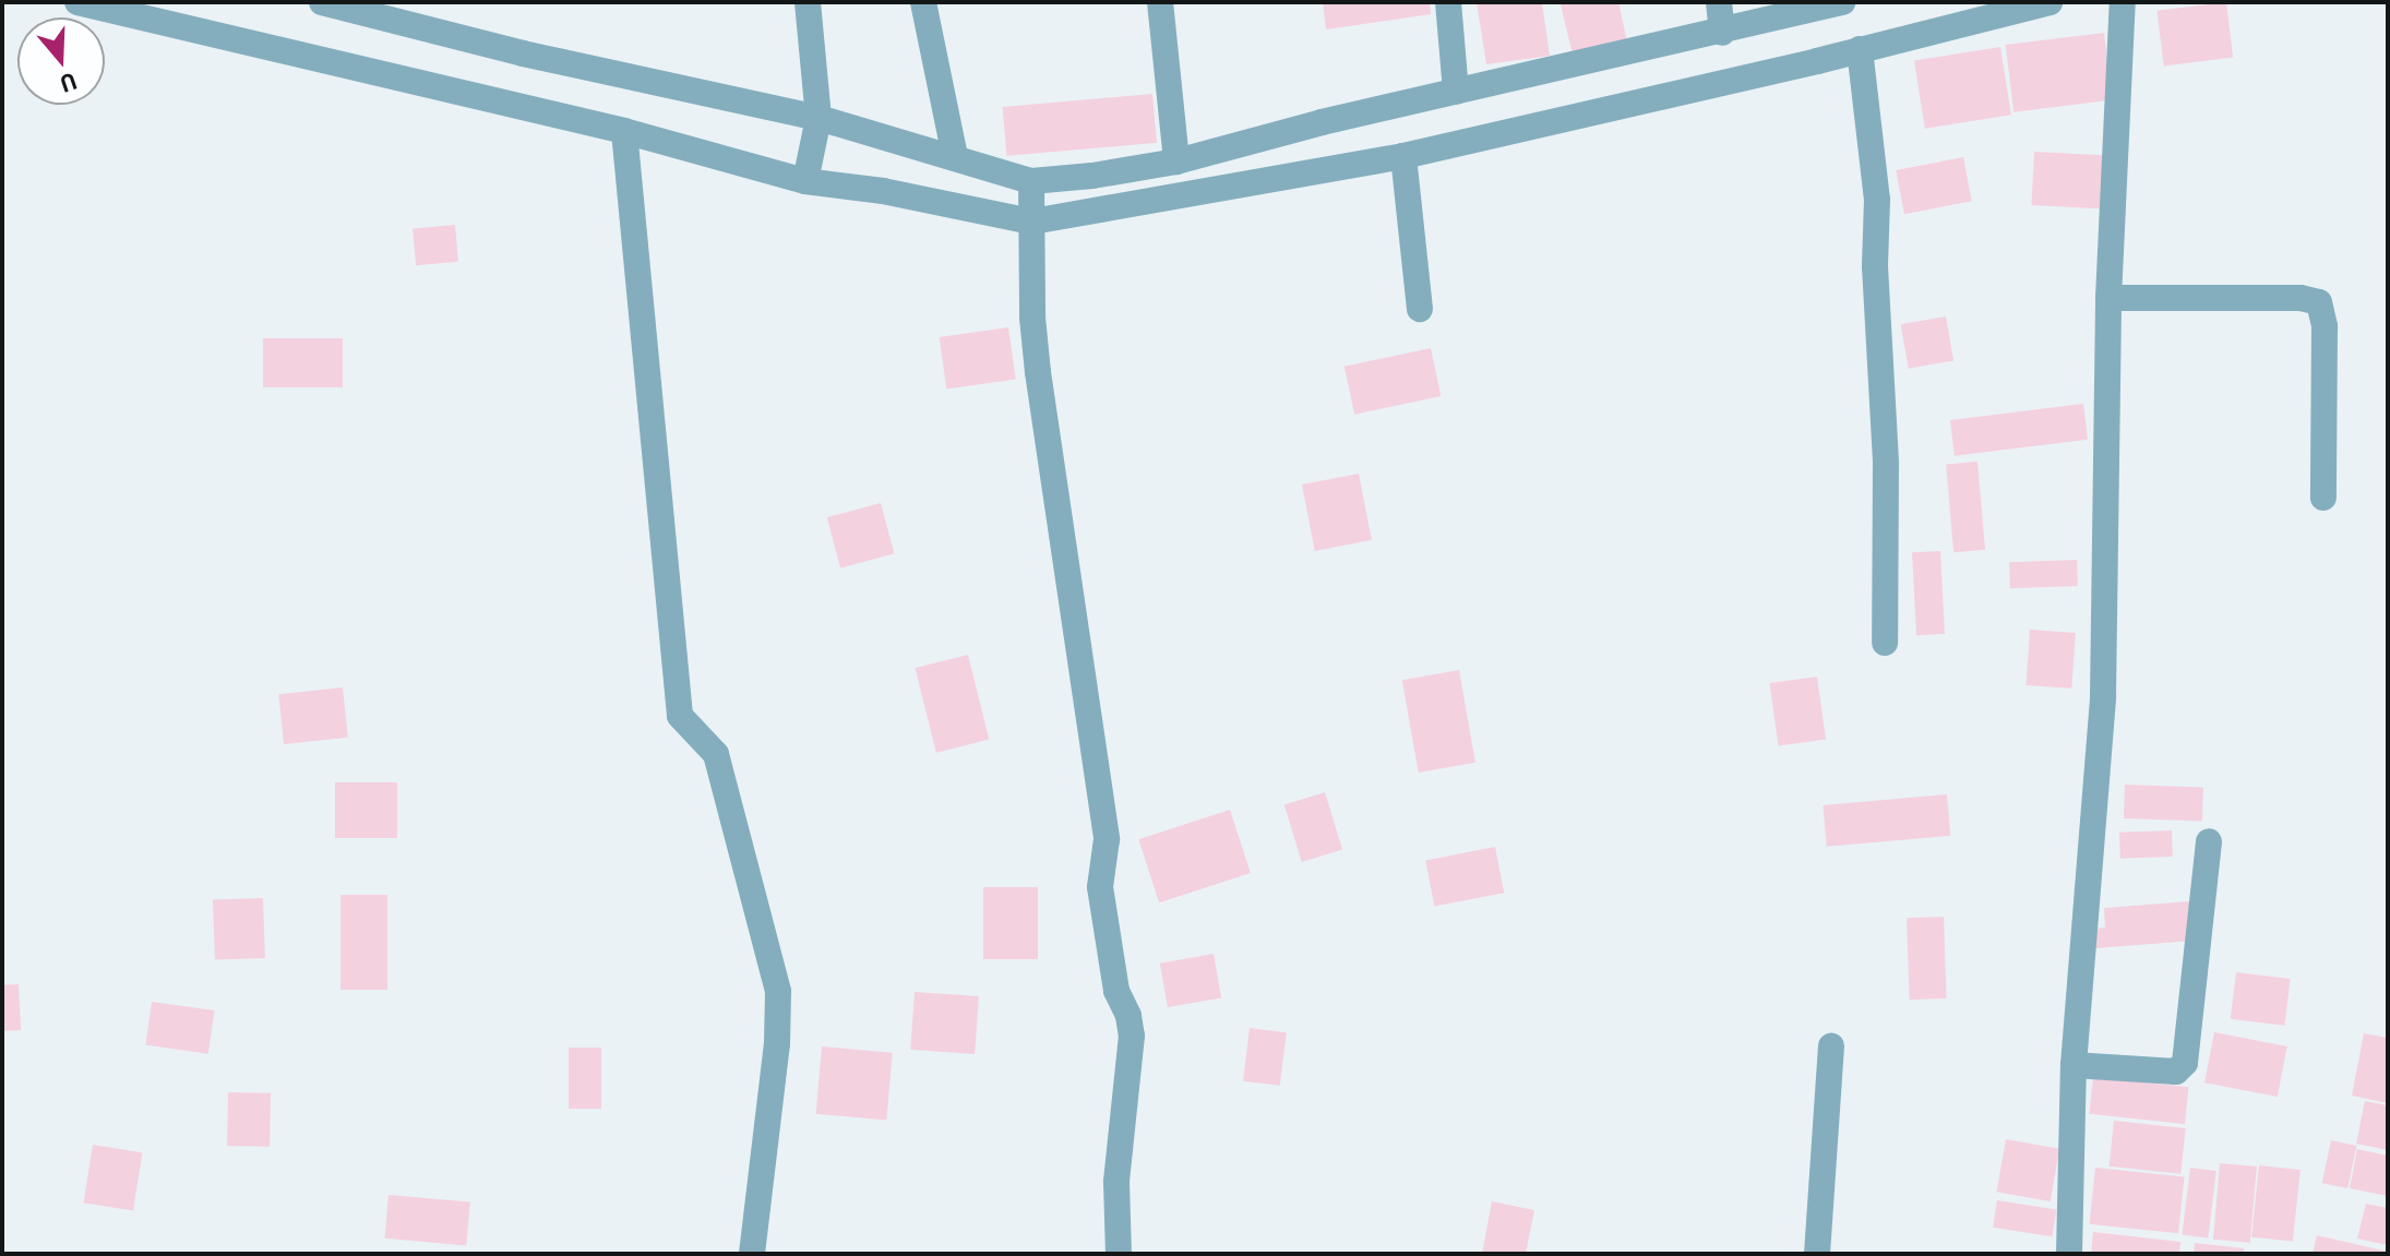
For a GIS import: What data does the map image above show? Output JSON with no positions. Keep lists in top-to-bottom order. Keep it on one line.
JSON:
{"north":"bottom"}
